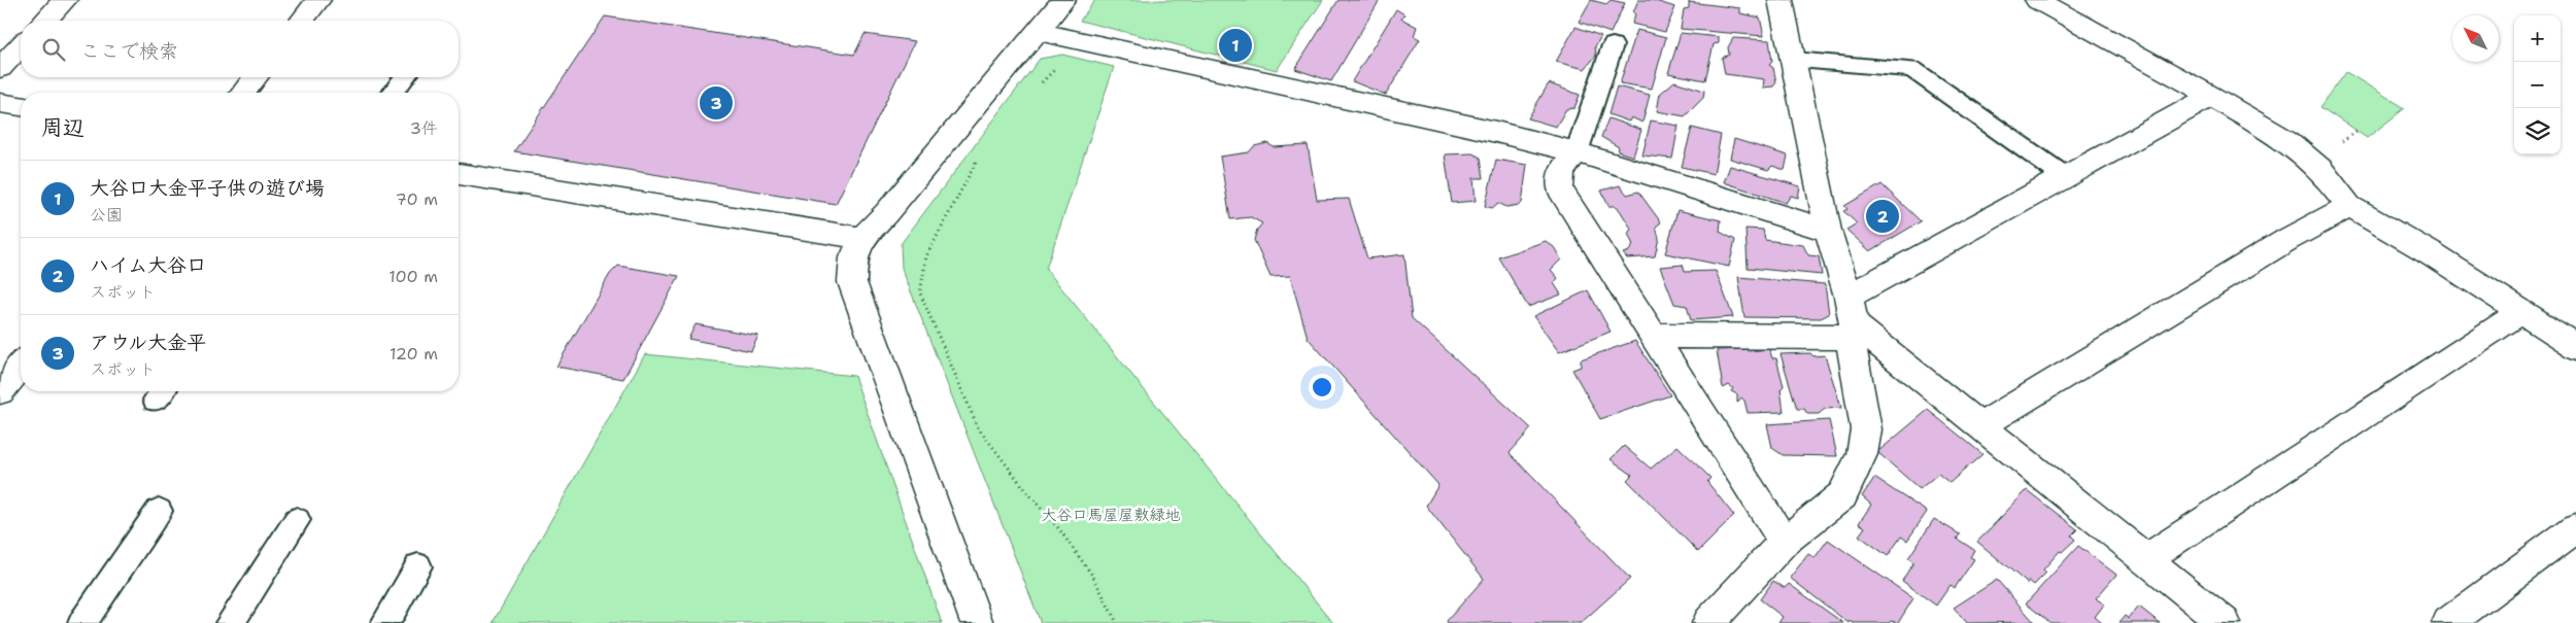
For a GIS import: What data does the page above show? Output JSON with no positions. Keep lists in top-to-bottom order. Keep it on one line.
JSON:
{"parks":["大谷口馬屋屋敷緑地"],"north":"top left","page":{"map_buttons":["+","−"],"search":"ここで検索","pins":["1","3","2"],"heading":["周辺","3件"],"list":[{"mark":"1","name":"大谷口大金平子供の遊び場","note":"公園","value":"70 m"},{"mark":"2","name":"ハイム大谷口","note":"スポット","value":"100 m"},{"mark":"3","name":"アウル大金平","note":"スポット","value":"120 m"}]}}
